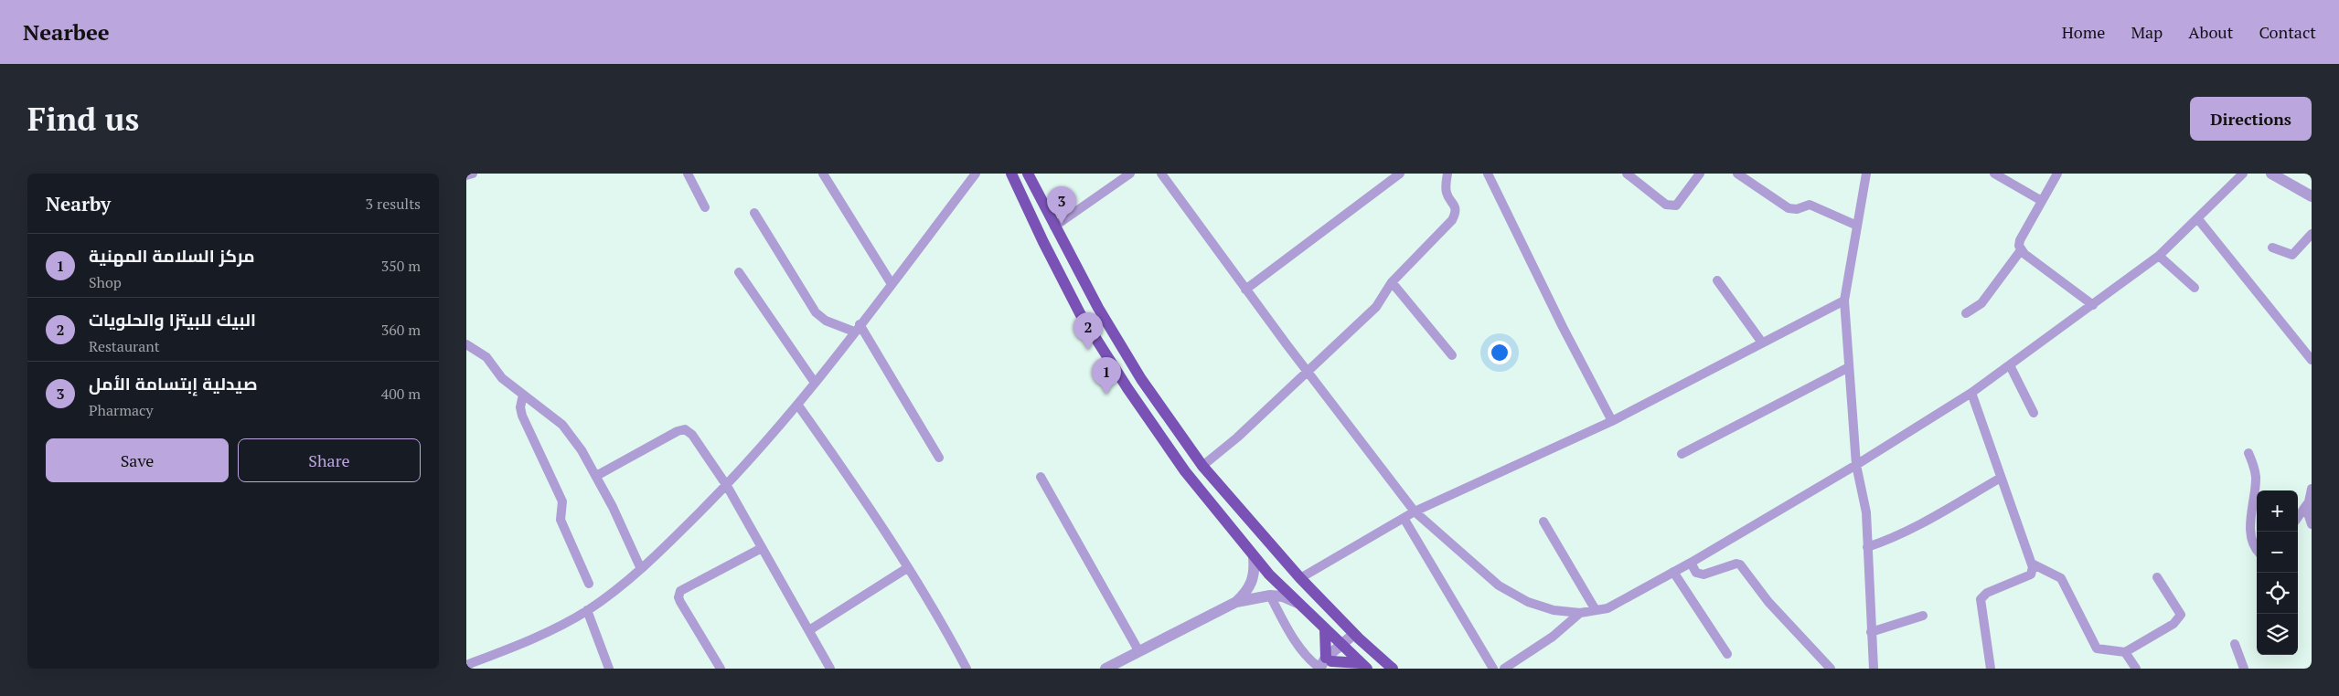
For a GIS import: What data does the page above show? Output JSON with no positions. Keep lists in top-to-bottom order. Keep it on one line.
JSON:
{"page":{"header":"Nearbee","nav":["Home","Map","About","Contact"],"buttons":["Directions",["Save","Share"]],"title":"Find us","heading":["Nearby","3 results"],"pins":["3","2","1"],"list":[{"mark":"1","name":"مركز السلامة المهنية","note":"Shop","value":"350 m"},{"mark":"2","name":"البيك للبيتزا والحلويات","note":"Restaurant","value":"360 m"},{"mark":"3","name":"صيدلية إبتسامة الأمل","note":"Pharmacy","value":"400 m"}],"map_buttons":["+","−"]}}
